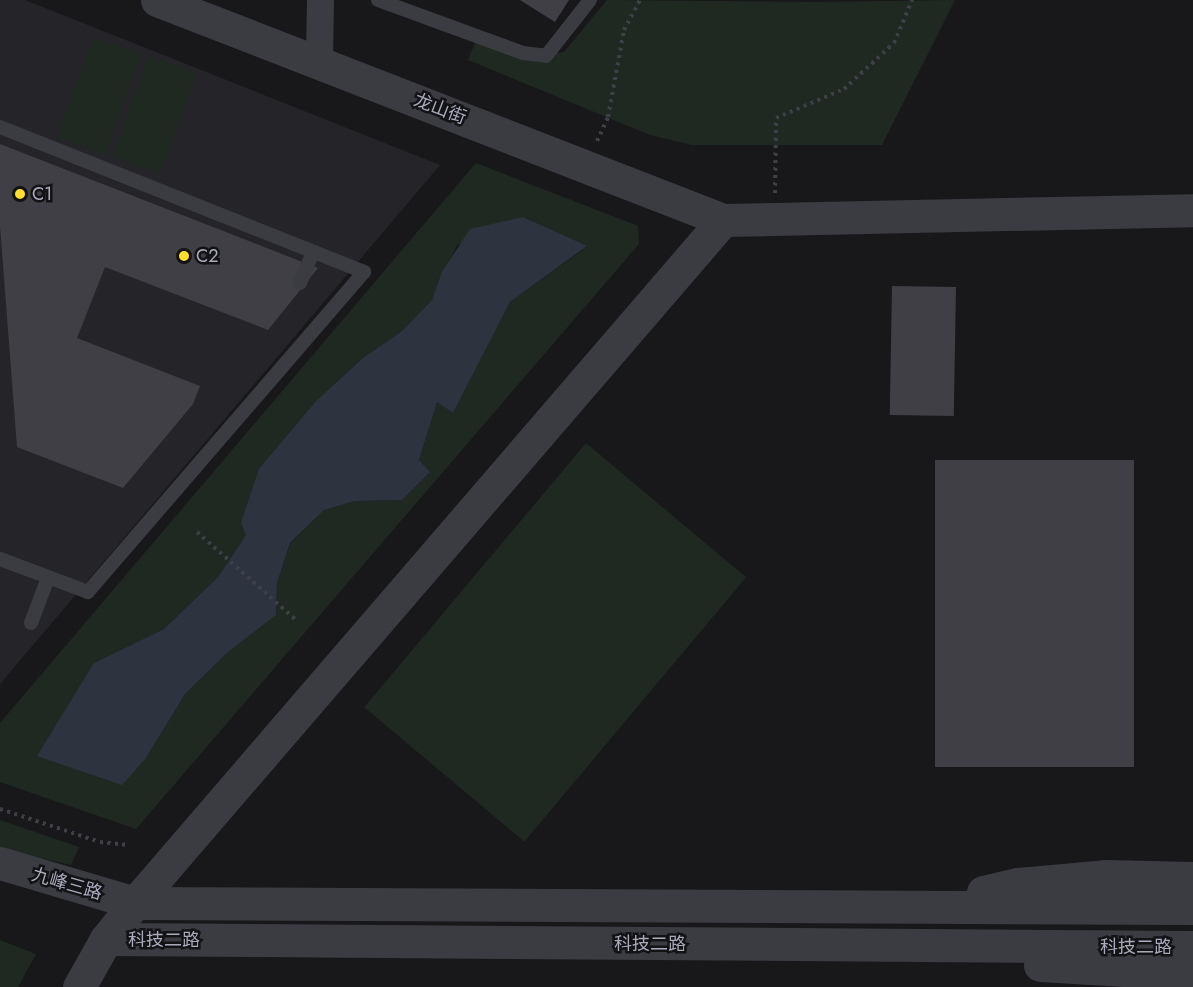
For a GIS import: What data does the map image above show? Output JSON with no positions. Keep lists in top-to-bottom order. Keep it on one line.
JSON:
{"streets":{"street":["龙山街","九峰三路","科技二路"]},"crossings":[["九峰三路","科技二路"]],"places":["C1","C2"]}
